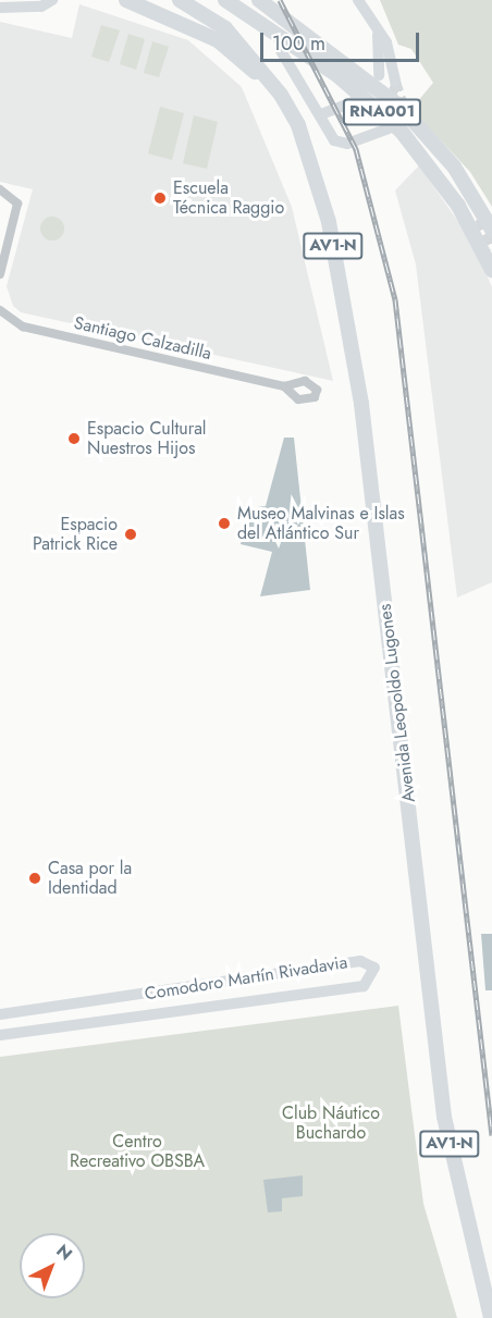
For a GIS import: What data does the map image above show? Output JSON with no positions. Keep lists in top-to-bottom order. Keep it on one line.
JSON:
{"streets":{"highway":["RNA001","AV1-N","Avenida Leopoldo Lugones"],"street":["Santiago Calzadilla","Comodoro Martín Rivadavia"]},"parks":["Club Náutico Buchardo","Centro Recreativo OBSBA"],"places":["Escuela Técnica Raggio","Espacio Cultural Nuestros Hijos","Museo Malvinas e Islas del Atlántico Sur","Espacio Patrick Rice","Casa por la Identidad"],"scale_bar":"100 m","north":"top right"}
